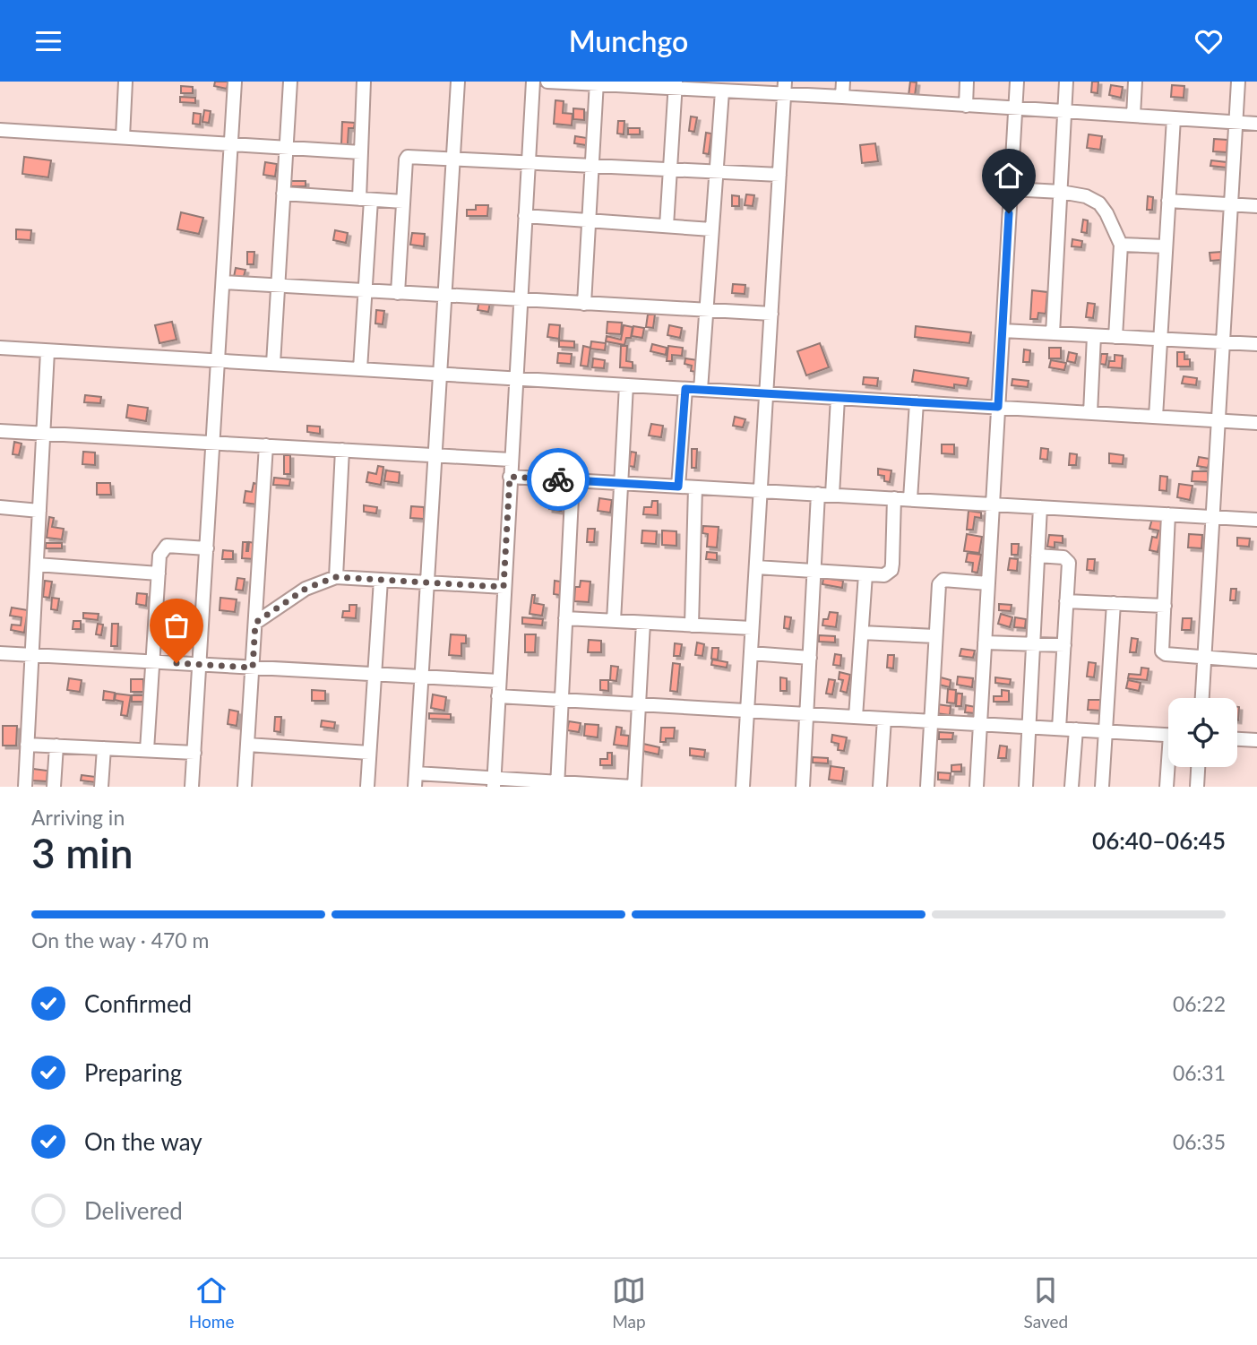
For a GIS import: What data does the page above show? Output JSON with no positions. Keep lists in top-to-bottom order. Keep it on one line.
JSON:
{"page":{"header":"Munchgo","heading":["3 min","Arriving in","06:40–06:45"],"bar":"On the way · 470 m","list":[["Confirmed","06:22"],["Preparing","06:31"],["On the way","06:35"],"Delivered"],"tabs":["Home","Map","Saved"]}}
